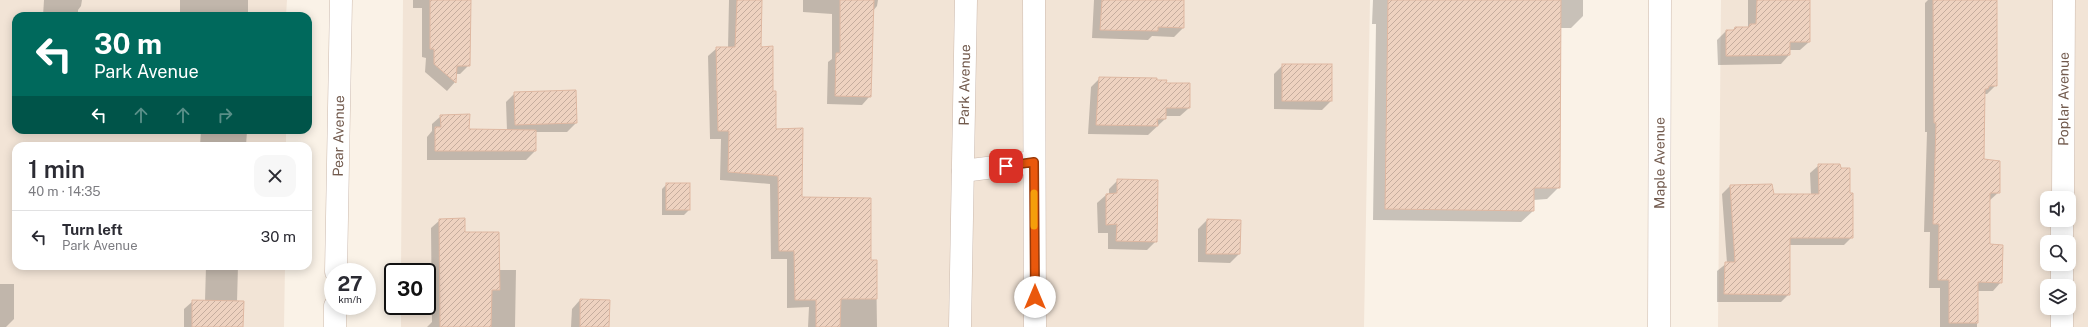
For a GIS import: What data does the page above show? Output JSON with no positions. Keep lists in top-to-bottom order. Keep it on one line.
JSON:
{"streets":{"street":["Park Avenue","Poplar Avenue","Pear Avenue","Maple Avenue"]},"page":{"turn":["30 m","Park Avenue"],"heading":["1 min","40 m · 14:35"],"list":[{"name":"Turn left","note":"Park Avenue","value":"30 m"}],"speed":"27 km/h","limit":"30"}}
